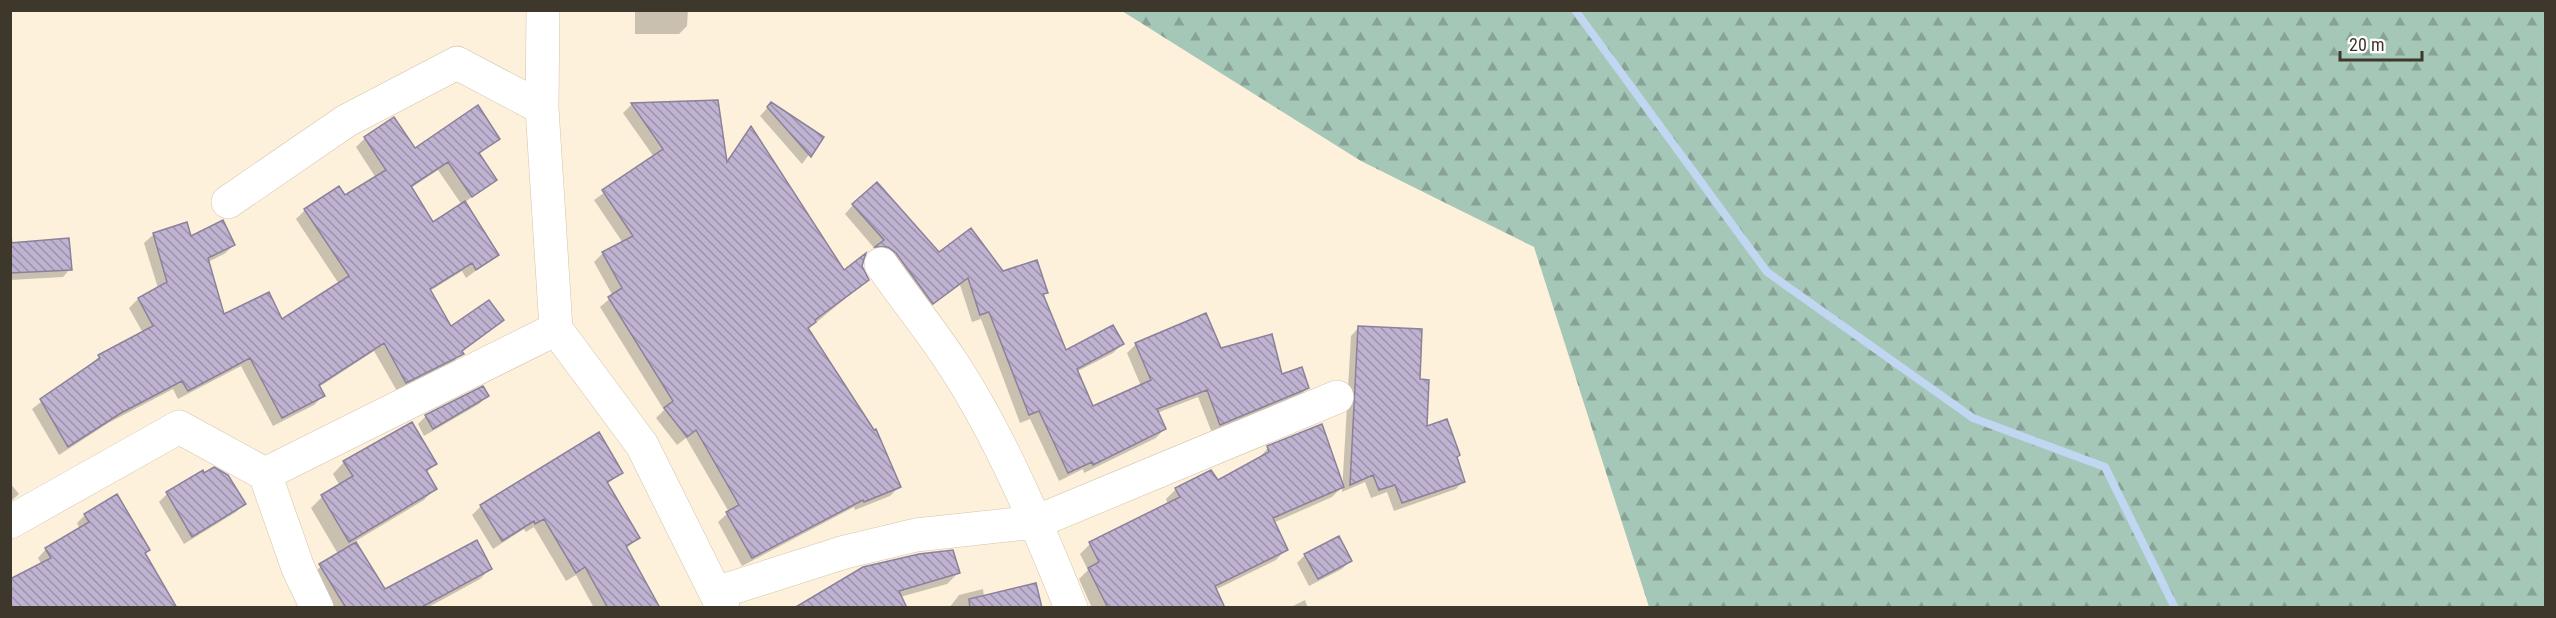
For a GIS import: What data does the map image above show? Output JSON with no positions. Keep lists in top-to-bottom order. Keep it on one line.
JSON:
{"scale_bar":"20 m"}
